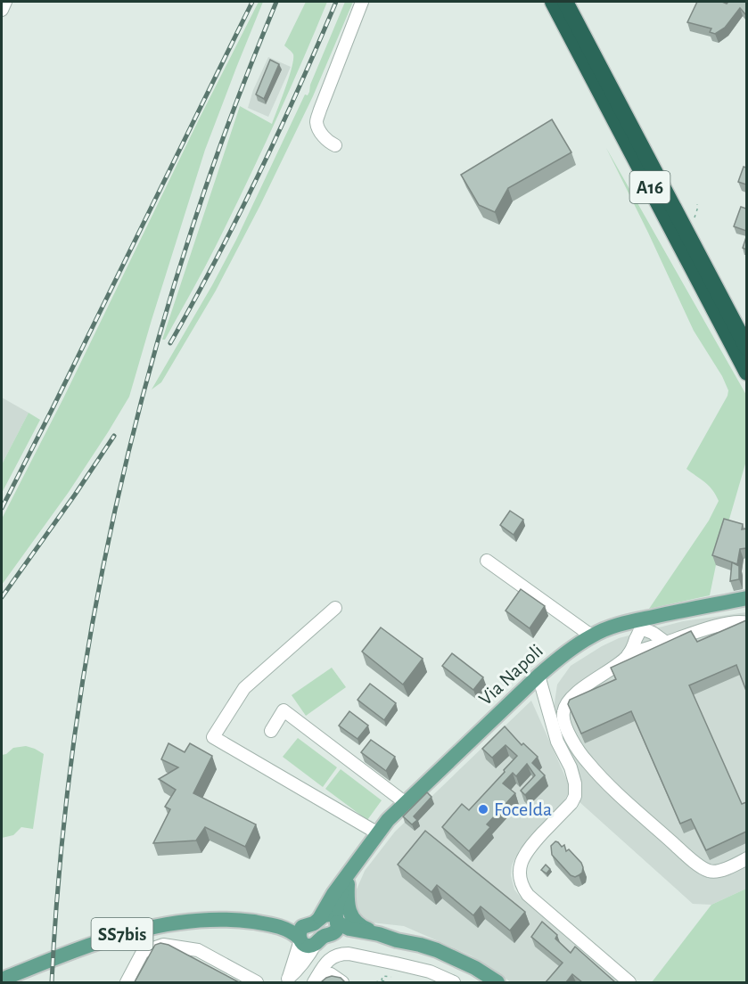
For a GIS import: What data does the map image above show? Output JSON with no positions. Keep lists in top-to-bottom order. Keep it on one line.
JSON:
{"streets":{"highway":["A16"],"main road":["Via Napoli","SS7bis"]},"crossings":[["Via Napoli","SS7bis"]],"places":["Focelda"]}
